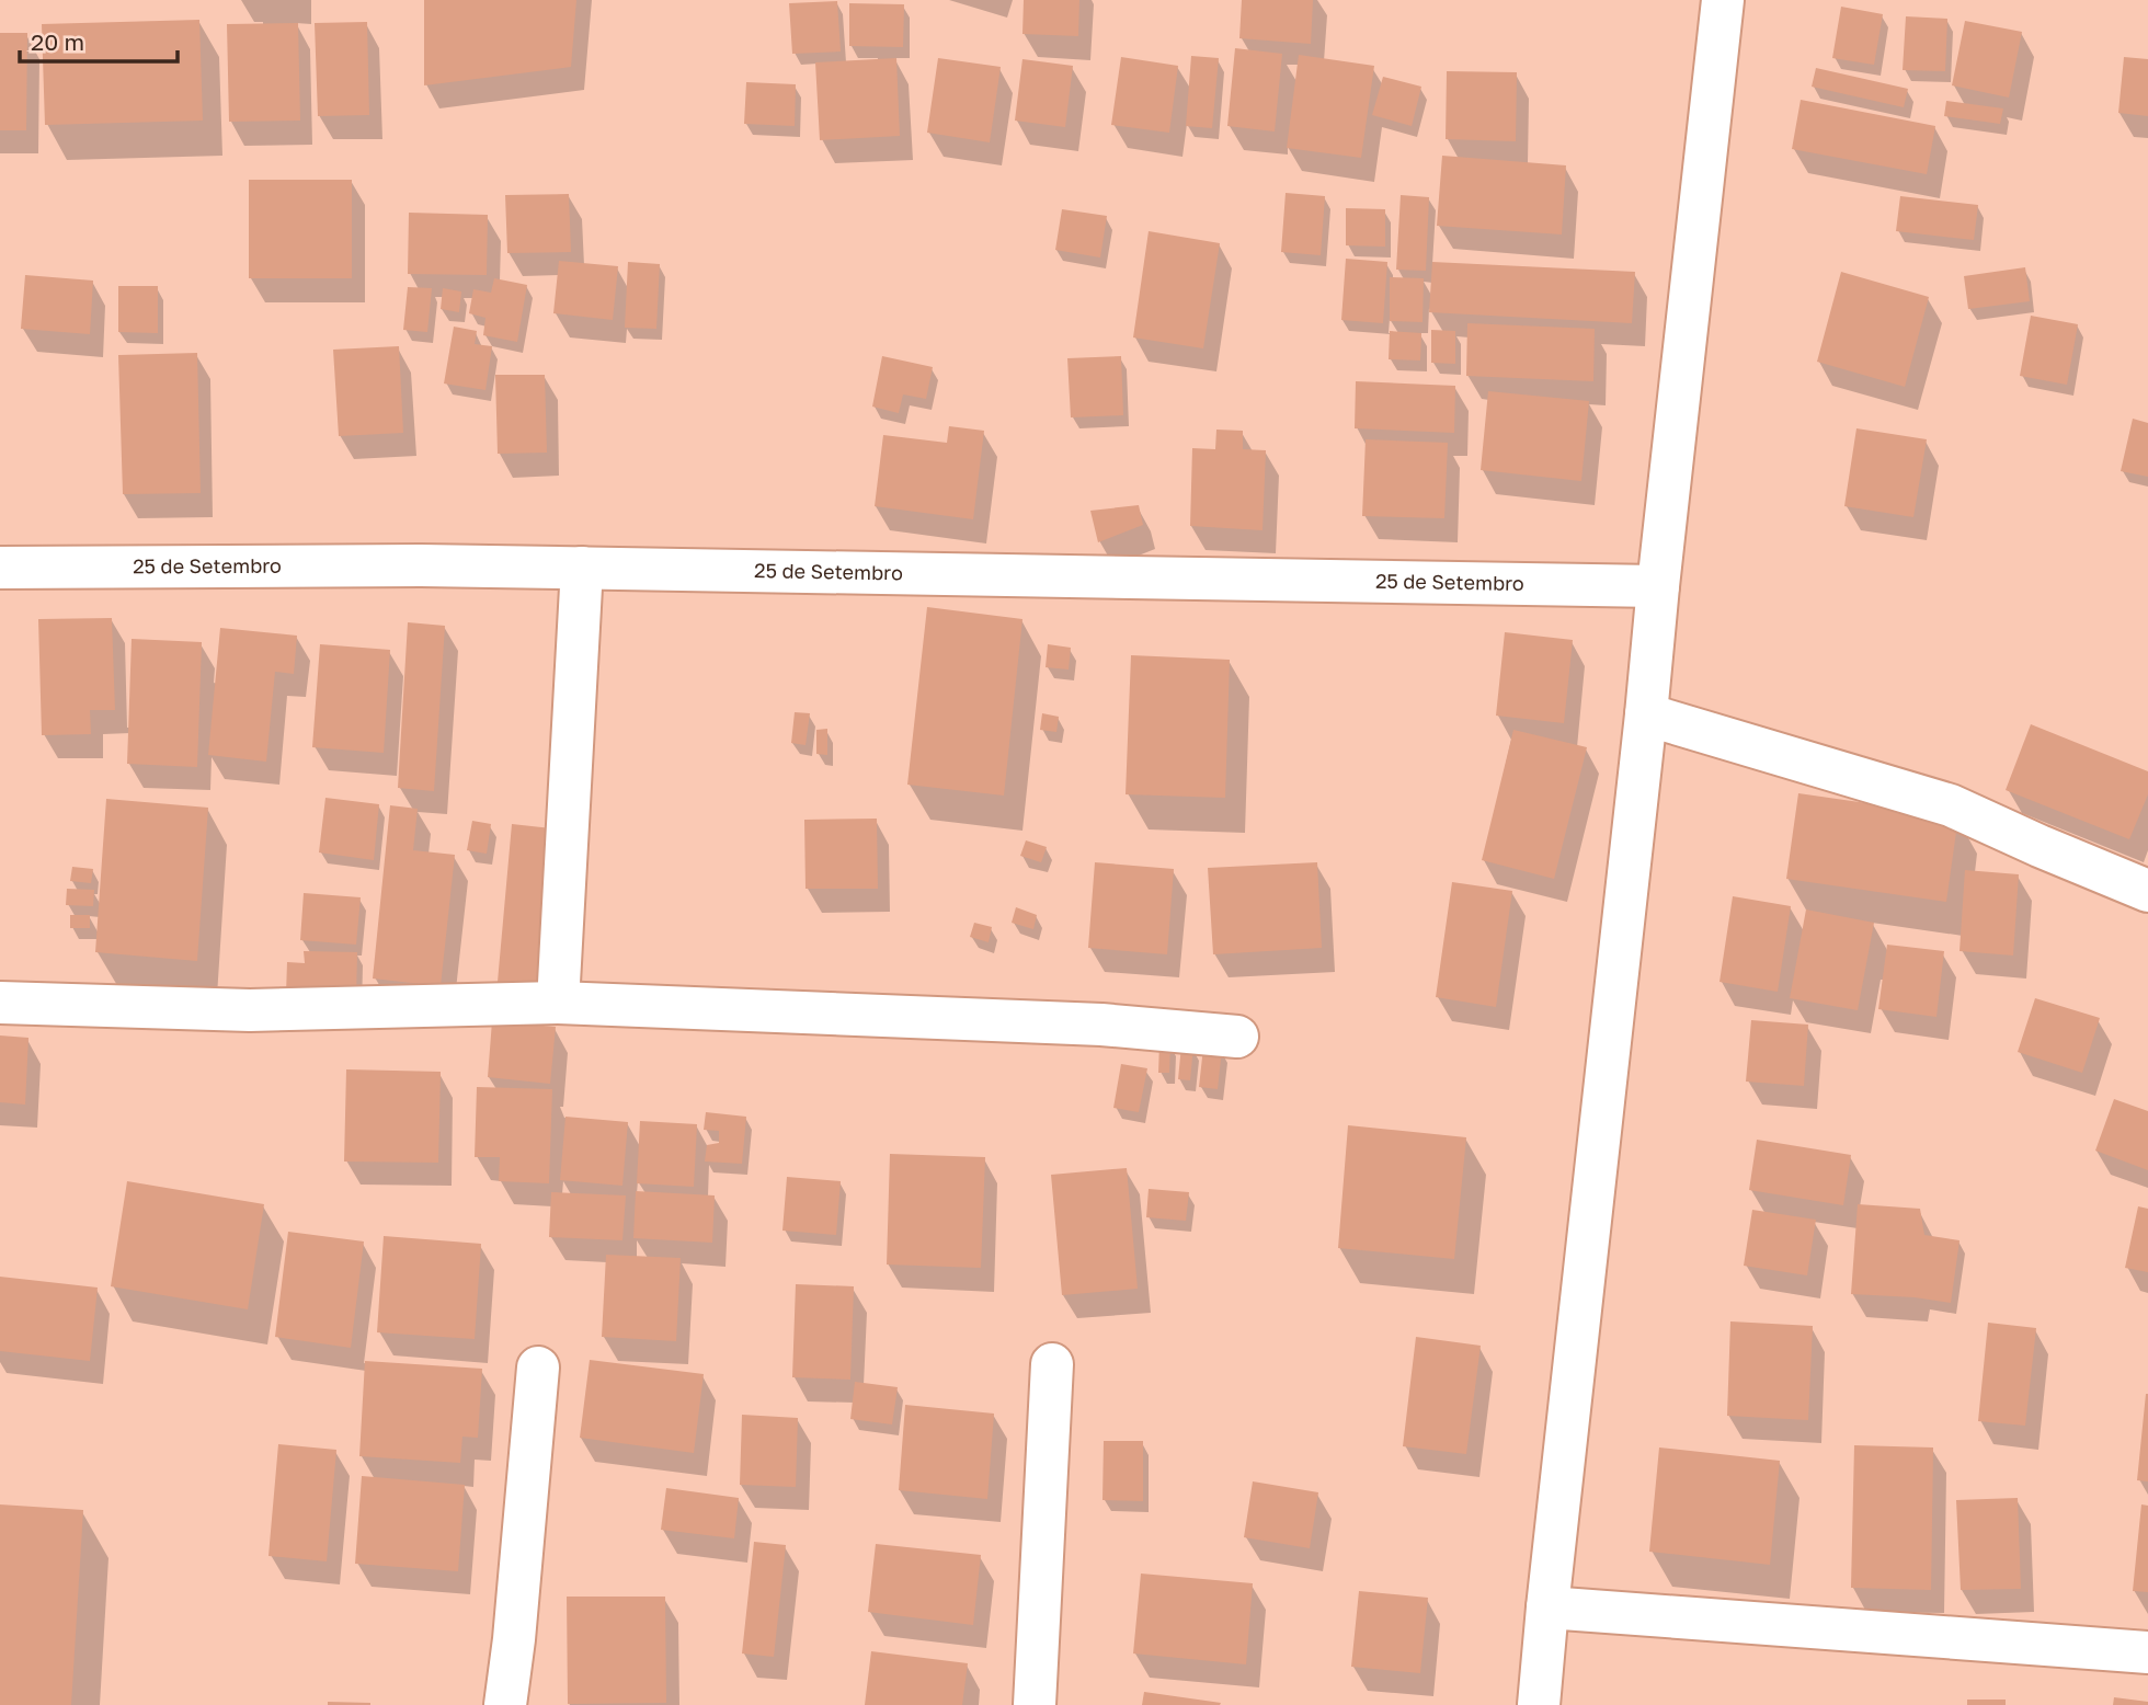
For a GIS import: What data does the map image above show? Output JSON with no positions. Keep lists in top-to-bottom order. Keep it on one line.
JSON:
{"streets":{"street":["25 de Setembro"]},"scale_bar":"20 m"}
